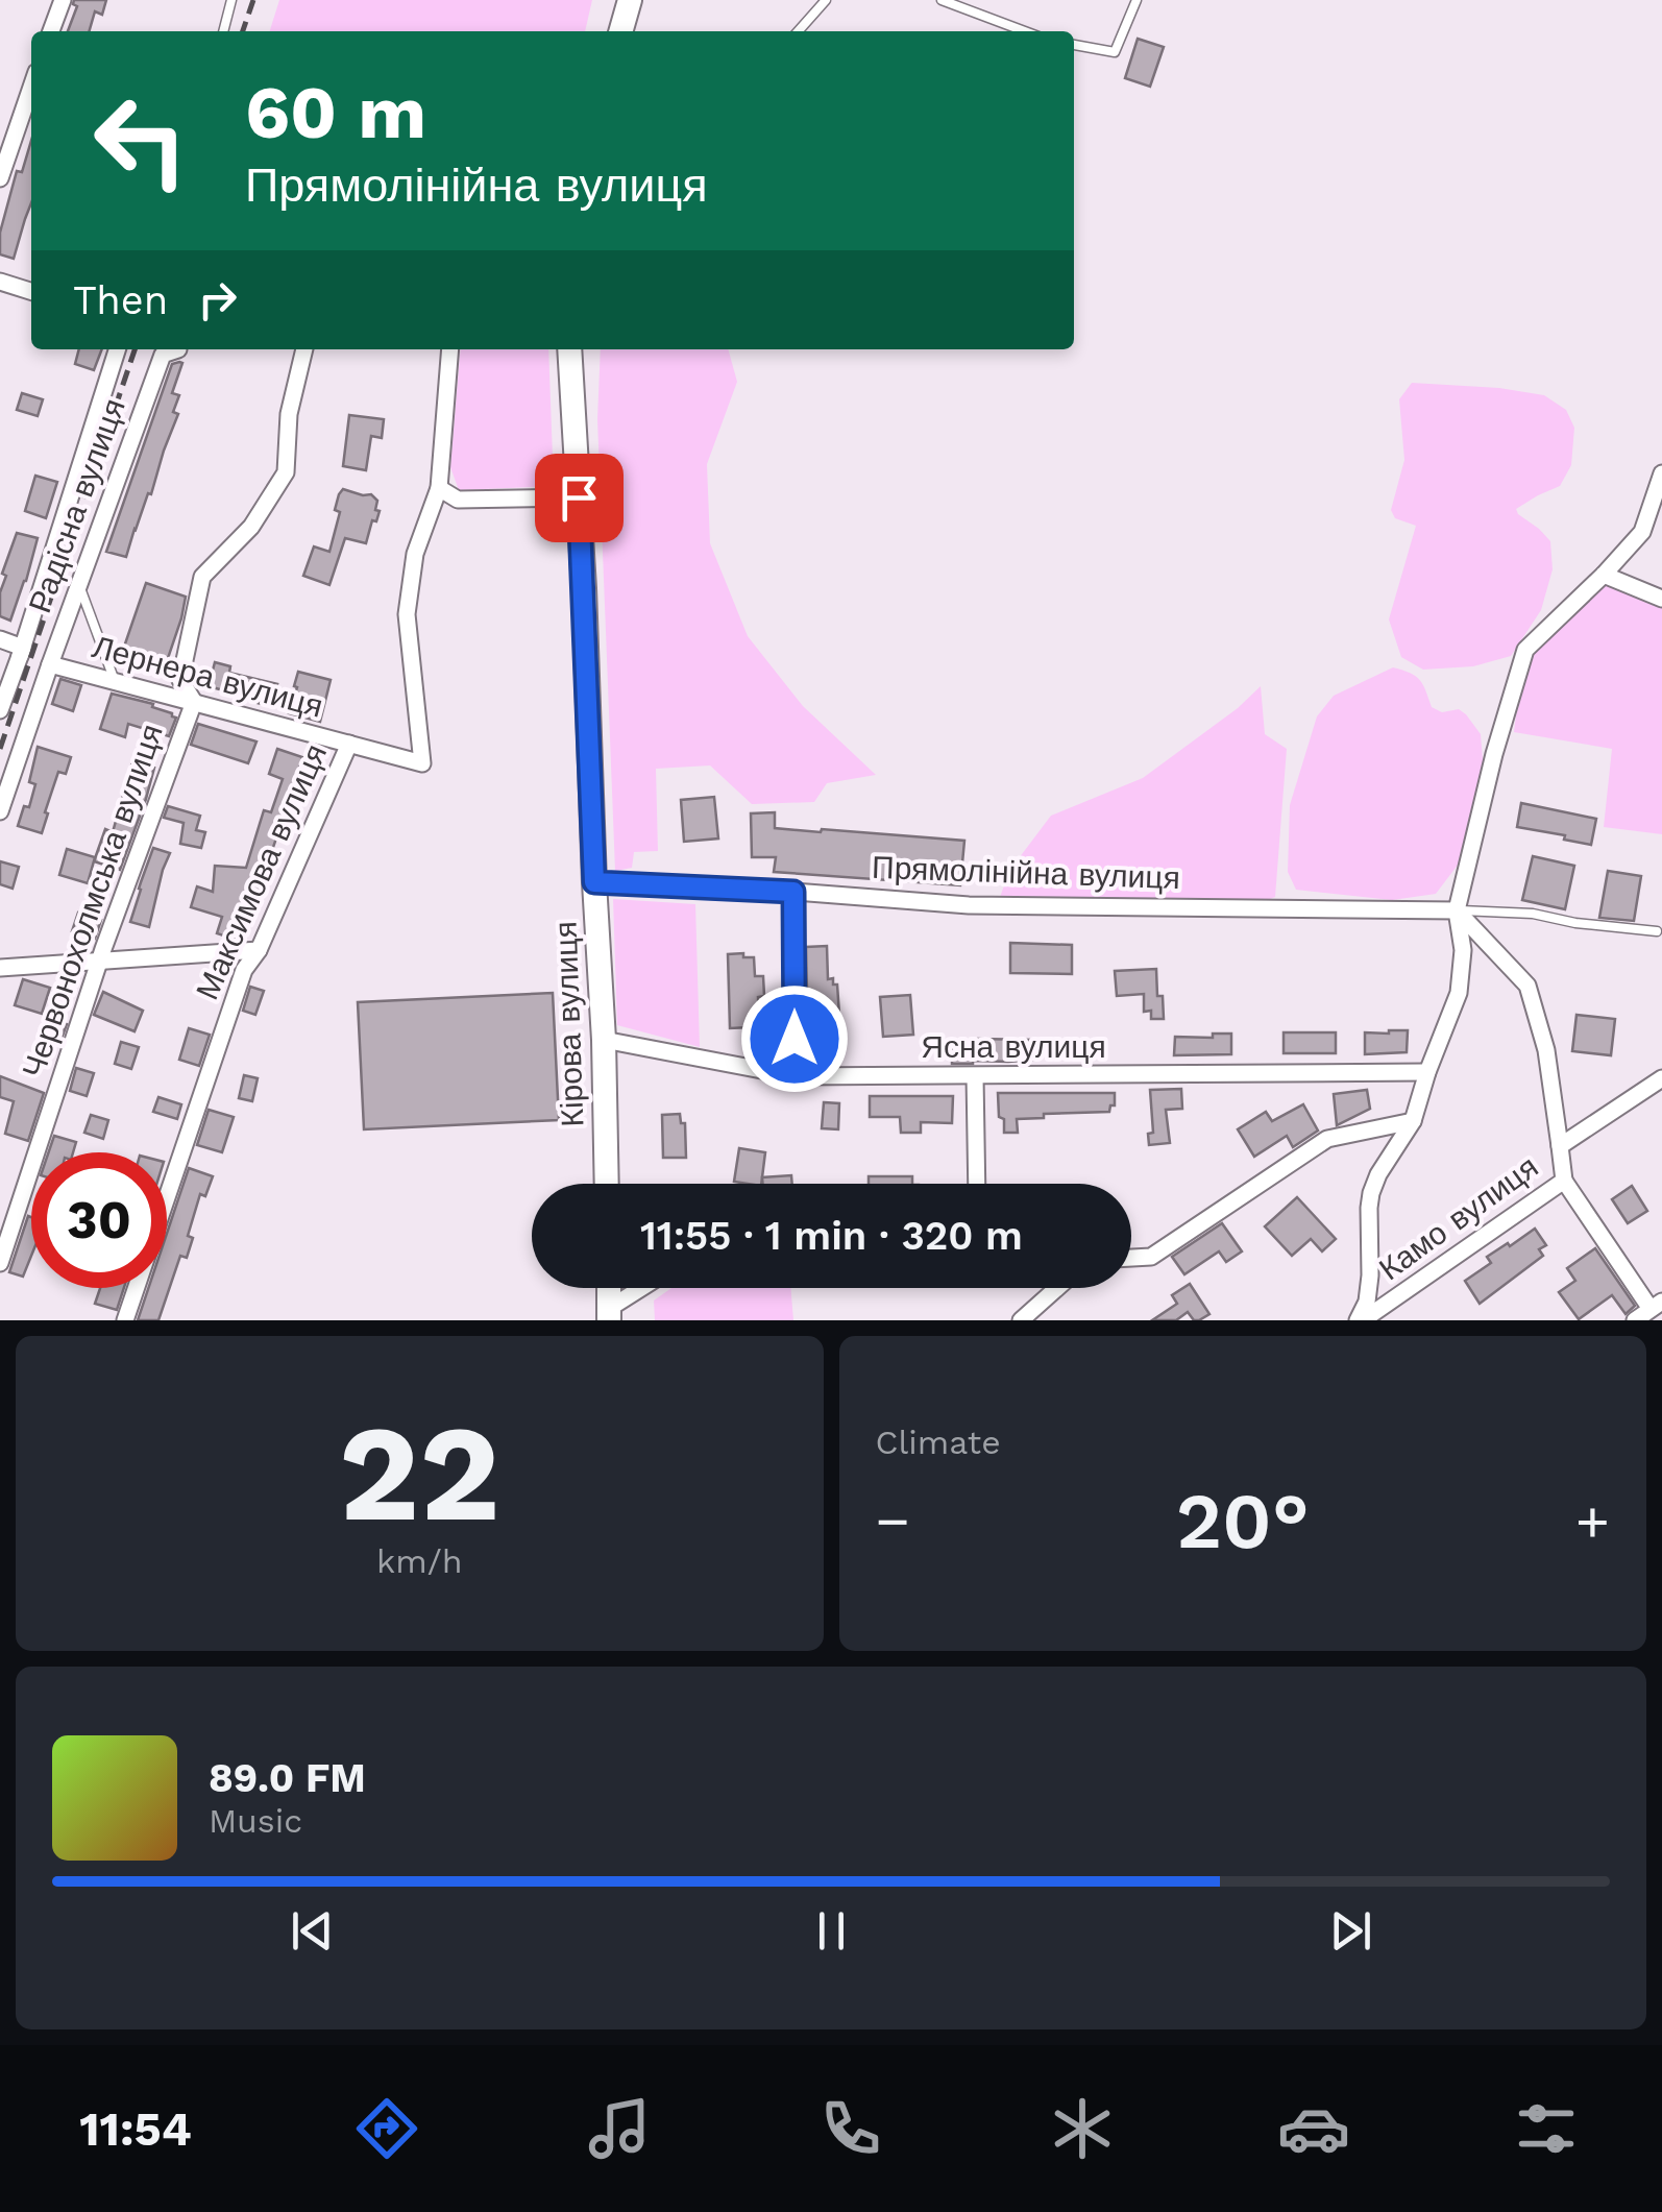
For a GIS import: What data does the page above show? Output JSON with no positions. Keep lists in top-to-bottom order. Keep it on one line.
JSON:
{"streets":{"main road":["Кірова вулиця"],"street":["Радісна вулиця","Лернера вулиця","Максимова вулиця","Прямолінійна вулиця","Червонохолмська вулиця","Ясна вулиця","Камо вулиця"]},"crossings":[["Радісна вулиця","Лернера вулиця"],["Лернера вулиця","Максимова вулиця"],["Лернера вулиця","Червонохолмська вулиця"],["Прямолінійна вулиця","Кірова вулиця"],["Кірова вулиця","Ясна вулиця"]],"page":{"turn":["60 m","Прямолінійна вулиця"],"then":"Then","limit":"30","trip":"11:55 · 1 min · 320 m","tile":[["22","km/h"],"Climate"],"heat":["−","20°","+"],"song":["89.0 FM","Music"],"tabs":"11:54"}}
